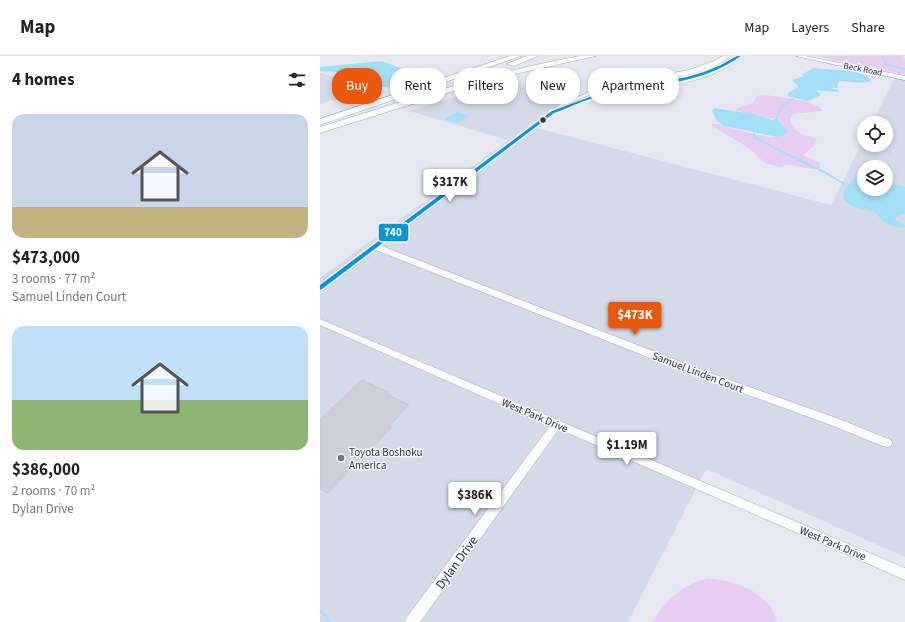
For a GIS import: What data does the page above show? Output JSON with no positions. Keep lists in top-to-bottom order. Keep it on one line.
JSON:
{"streets":{"street":["Beck Road","Samuel Linden Court","West Park Drive","Dylan Drive"]},"crossings":[["West Park Drive","Dylan Drive"]],"places":["Toyota Boshoku America"],"lines":["transit line 740"],"page":{"header":"Map","nav":["Map","Layers","Share"],"heading":"4 homes","chip":["Buy","Rent","Filters","New","Apartment"],"list":[{"name":"$473,000","note":"3 rooms · 77 m² · Samuel Linden Court"},{"name":"$386,000","note":"2 rooms · 70 m² · Dylan Drive"}],"price":["$317K","$473K","$1.19M","$386K"]}}
